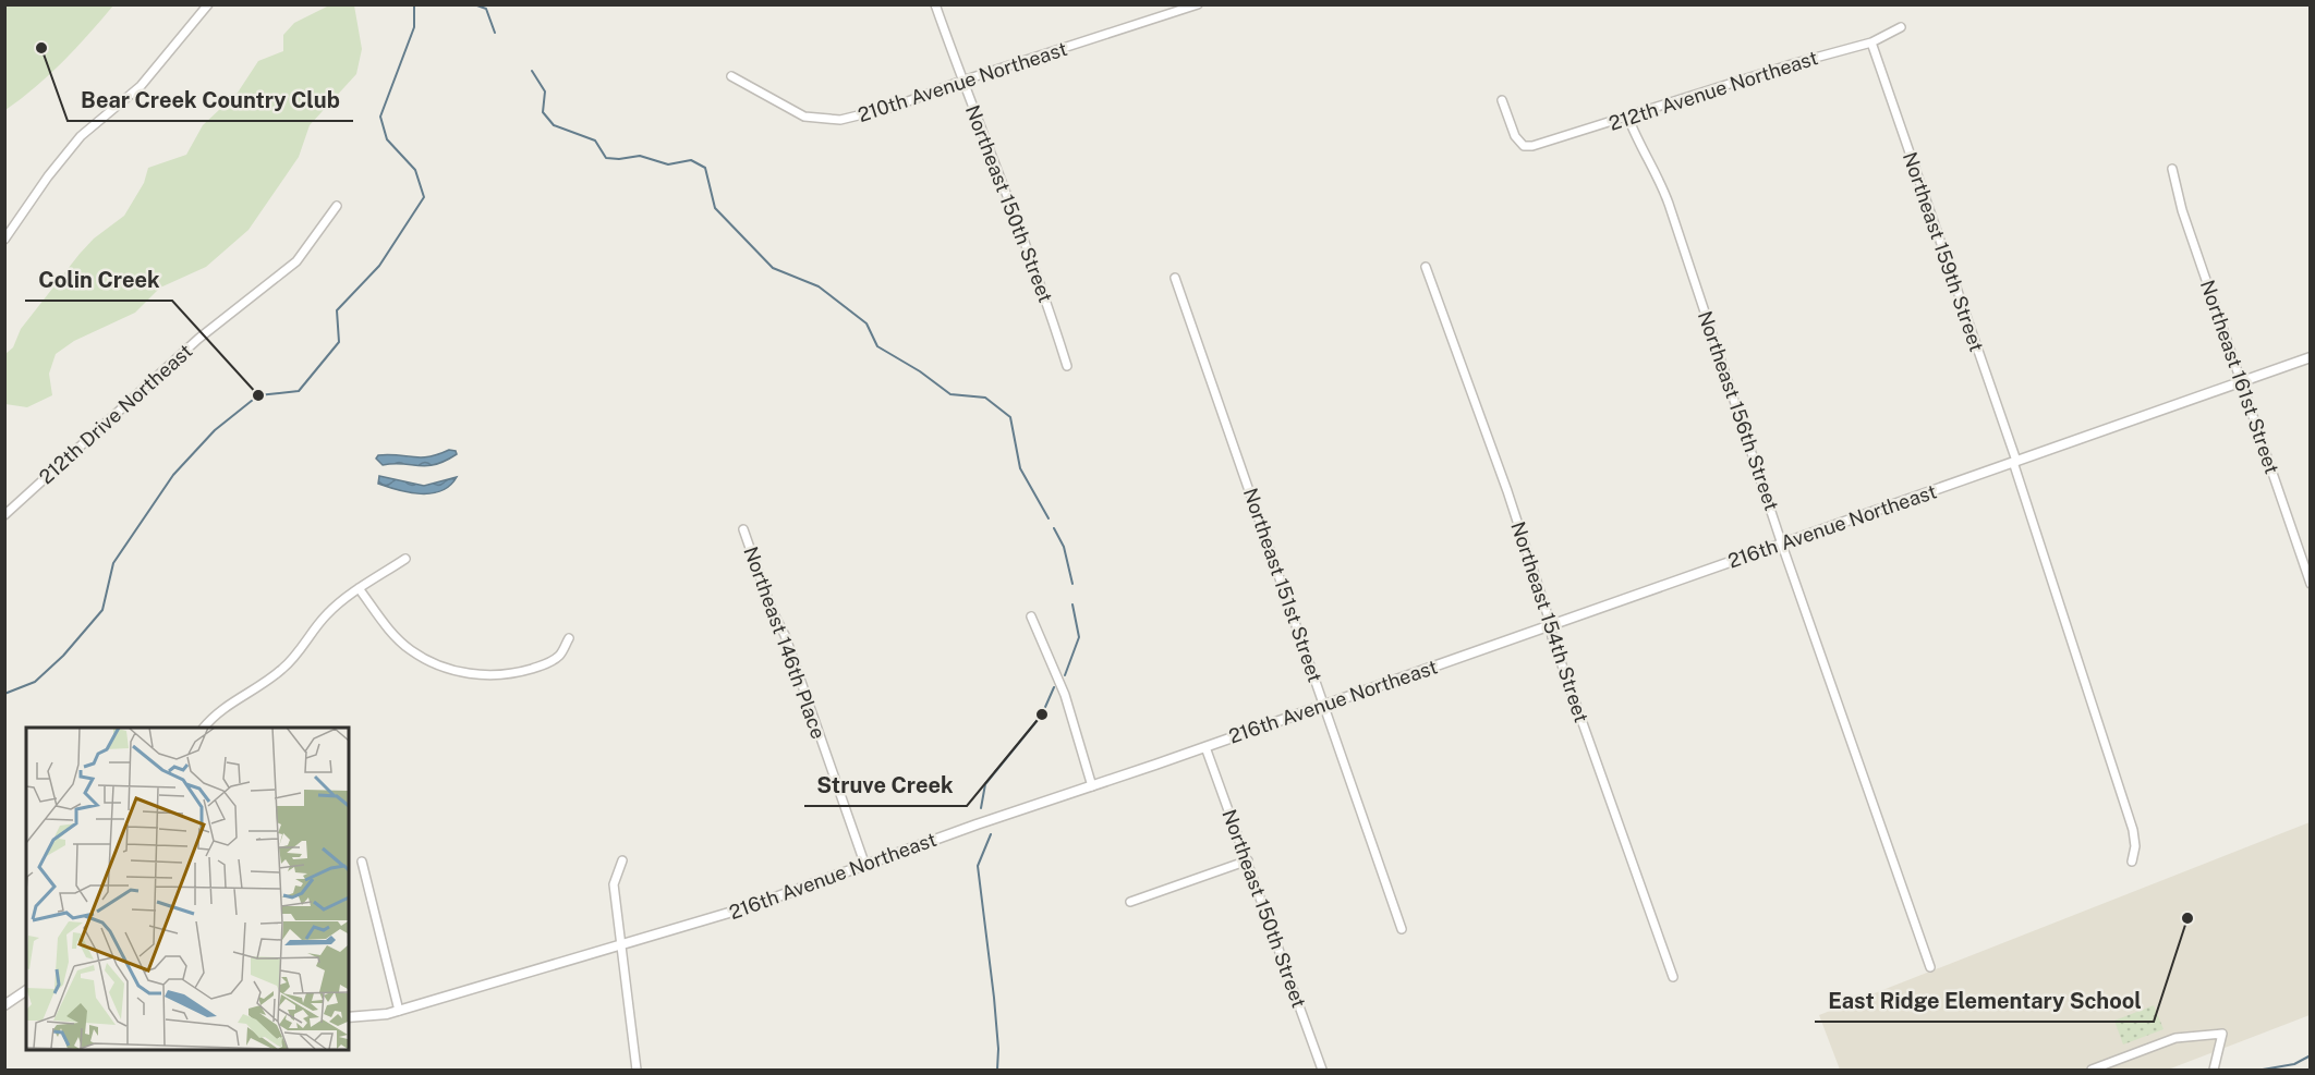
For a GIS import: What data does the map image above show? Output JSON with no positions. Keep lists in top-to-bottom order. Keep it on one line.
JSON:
{"streets":{"street":["210th Avenue Northeast","212th Avenue Northeast","Northeast 150th Street","Northeast 159th Street","Northeast 161st Street","Northeast 156th Street","212th Drive Northeast","216th Avenue Northeast","Northeast 151st Street","Northeast 154th Street","Northeast 146th Place"]},"crossings":[["210th Avenue Northeast","Northeast 150th Street"],["212th Avenue Northeast","Northeast 159th Street"],["212th Avenue Northeast","Northeast 156th Street"],["Northeast 150th Street","216th Avenue Northeast"],["Northeast 159th Street","216th Avenue Northeast"],["Northeast 161st Street","216th Avenue Northeast"],["Northeast 156th Street","216th Avenue Northeast"],["216th Avenue Northeast","Northeast 151st Street"],["216th Avenue Northeast","Northeast 154th Street"],["216th Avenue Northeast","Northeast 146th Place"]],"places":["Bear Creek Country Club","Colin Creek","Struve Creek","East Ridge Elementary School"]}
